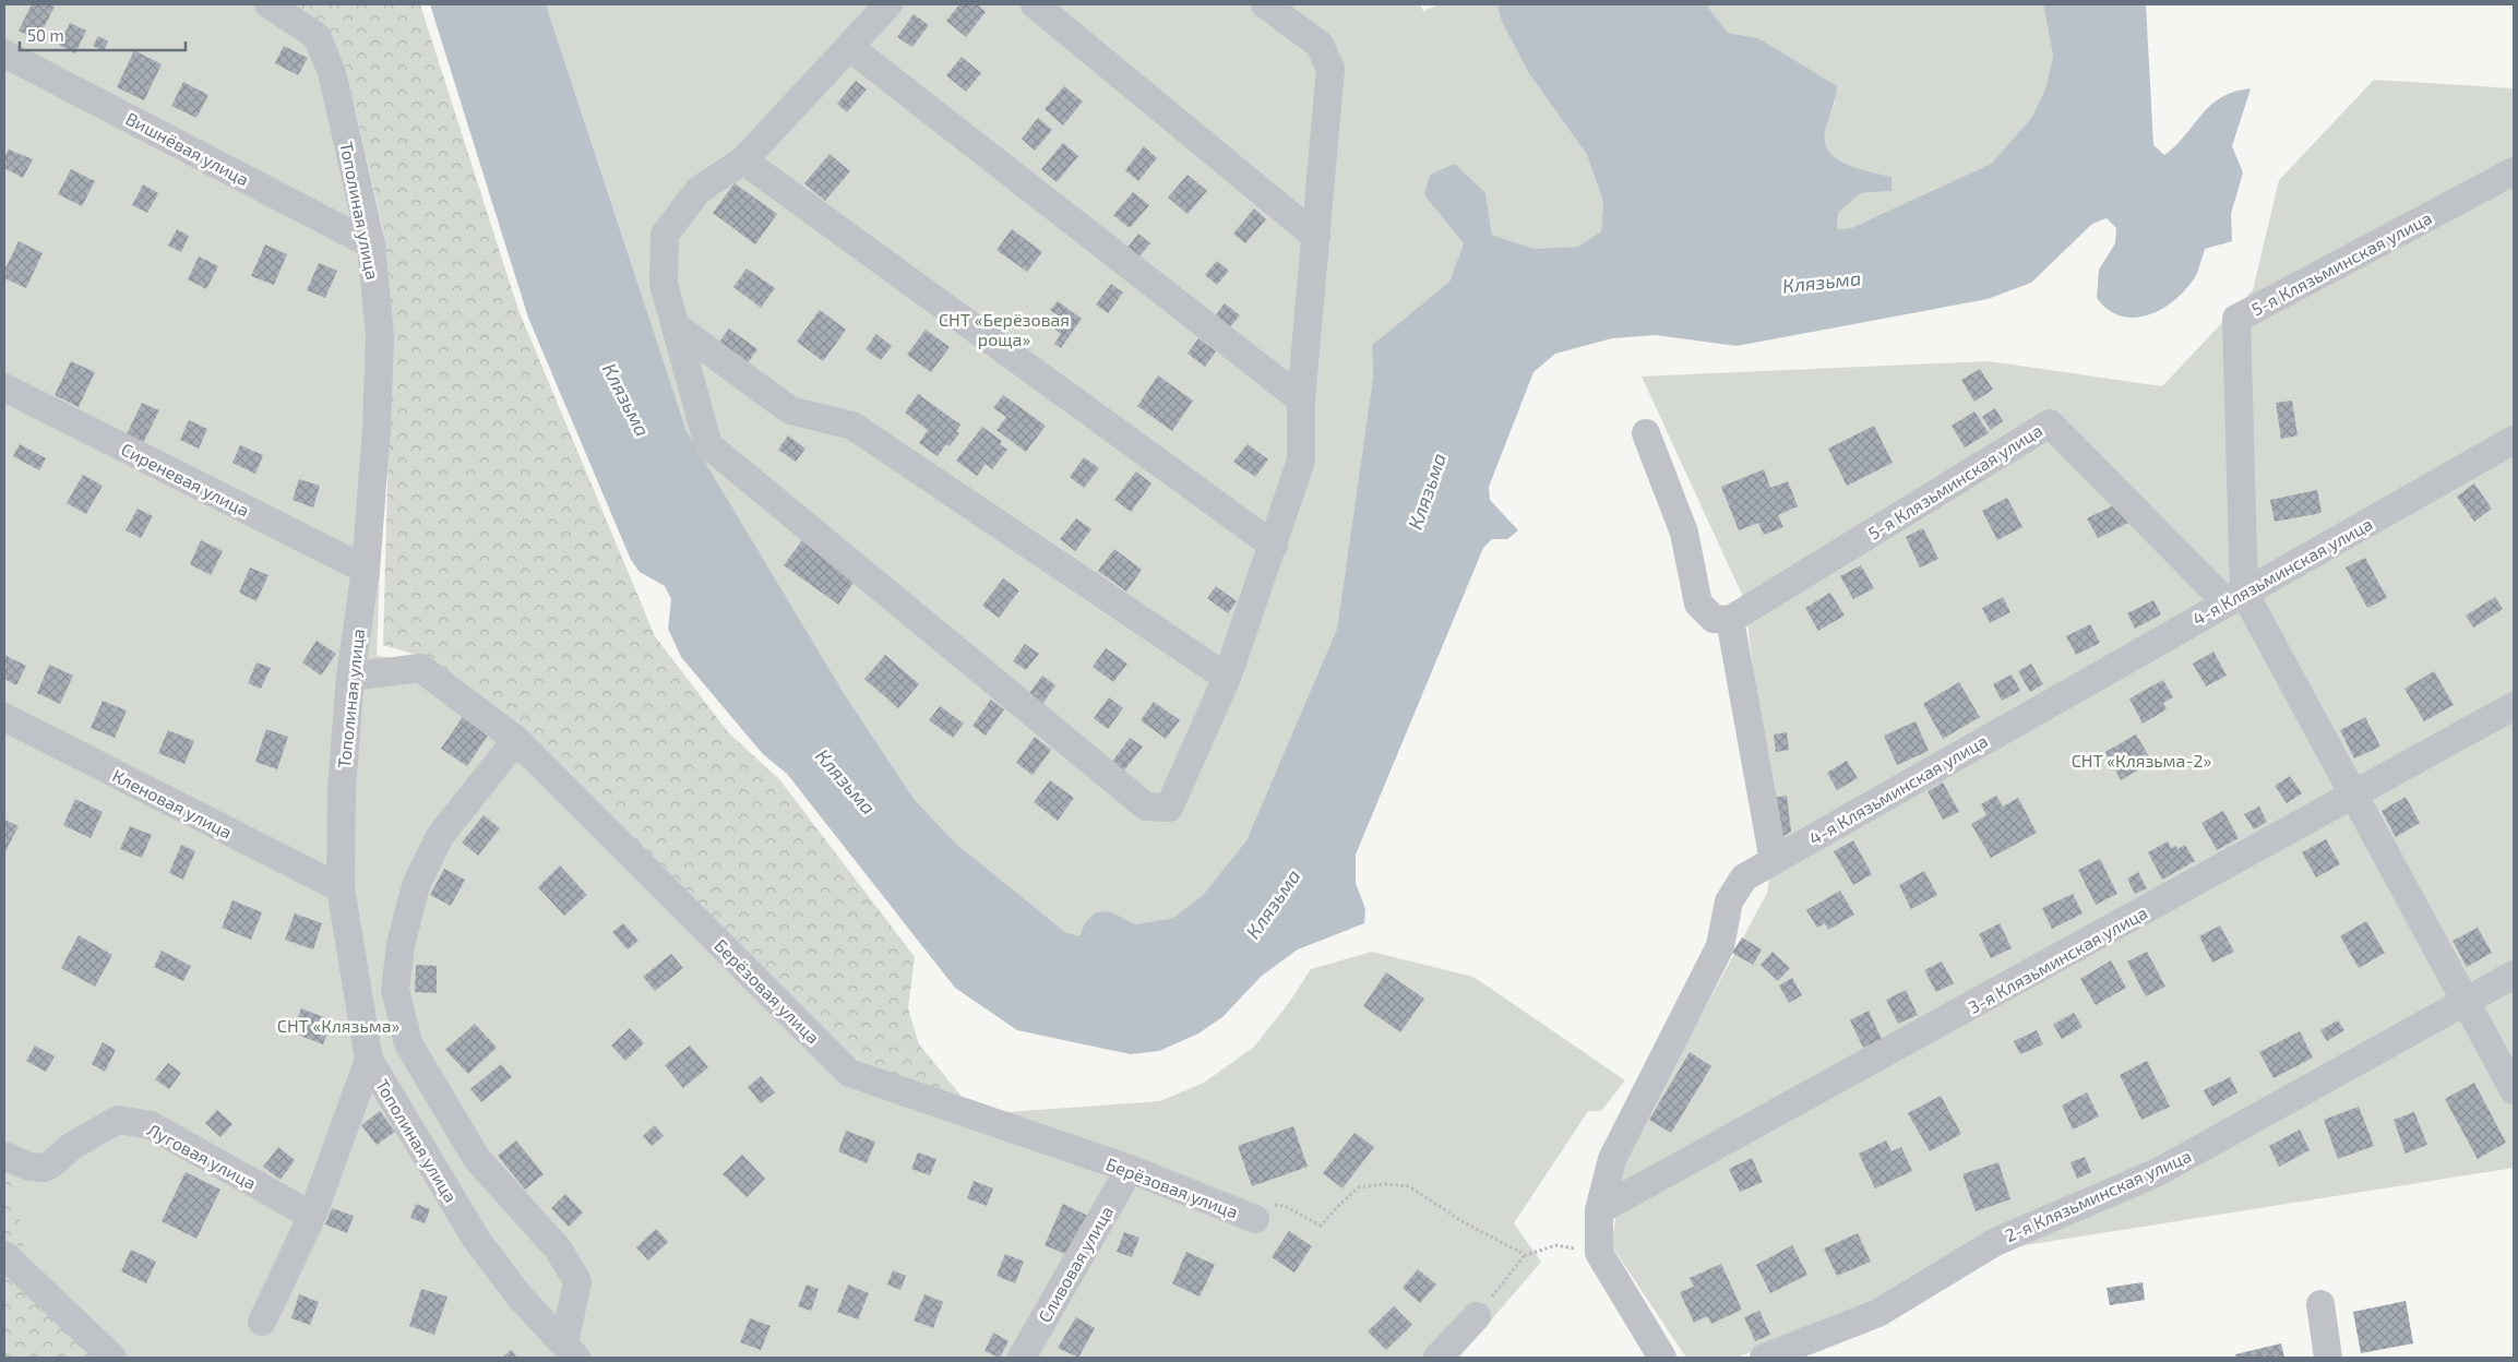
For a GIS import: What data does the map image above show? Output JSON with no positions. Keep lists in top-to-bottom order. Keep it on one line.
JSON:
{"streets":{"street":["Вишнёвая улица","Тополиная улица","5-я Клязьминская улица","Сиреневая улица","4-я Клязьминская улица","Кленовая улица","3-я Клязьминская улица","Берёзовая улица","Луговая улица","2-я Клязьминская улица","Сливовая улица"]},"crossings":[["Вишнёвая улица","Тополиная улица"],["Тополиная улица","Сиреневая улица"],["Тополиная улица","Кленовая улица"],["Тополиная улица","Берёзовая улица"],["5-я Клязьминская улица","4-я Клязьминская улица"],["4-я Клязьминская улица","3-я Клязьминская улица"],["Берёзовая улица","Сливовая улица"]],"water":["Клязьма"],"parks":["СНТ «Берёзовая роща»","СНТ «Клязьма-2»","СНТ «Клязьма»"],"scale_bar":"50 m"}
